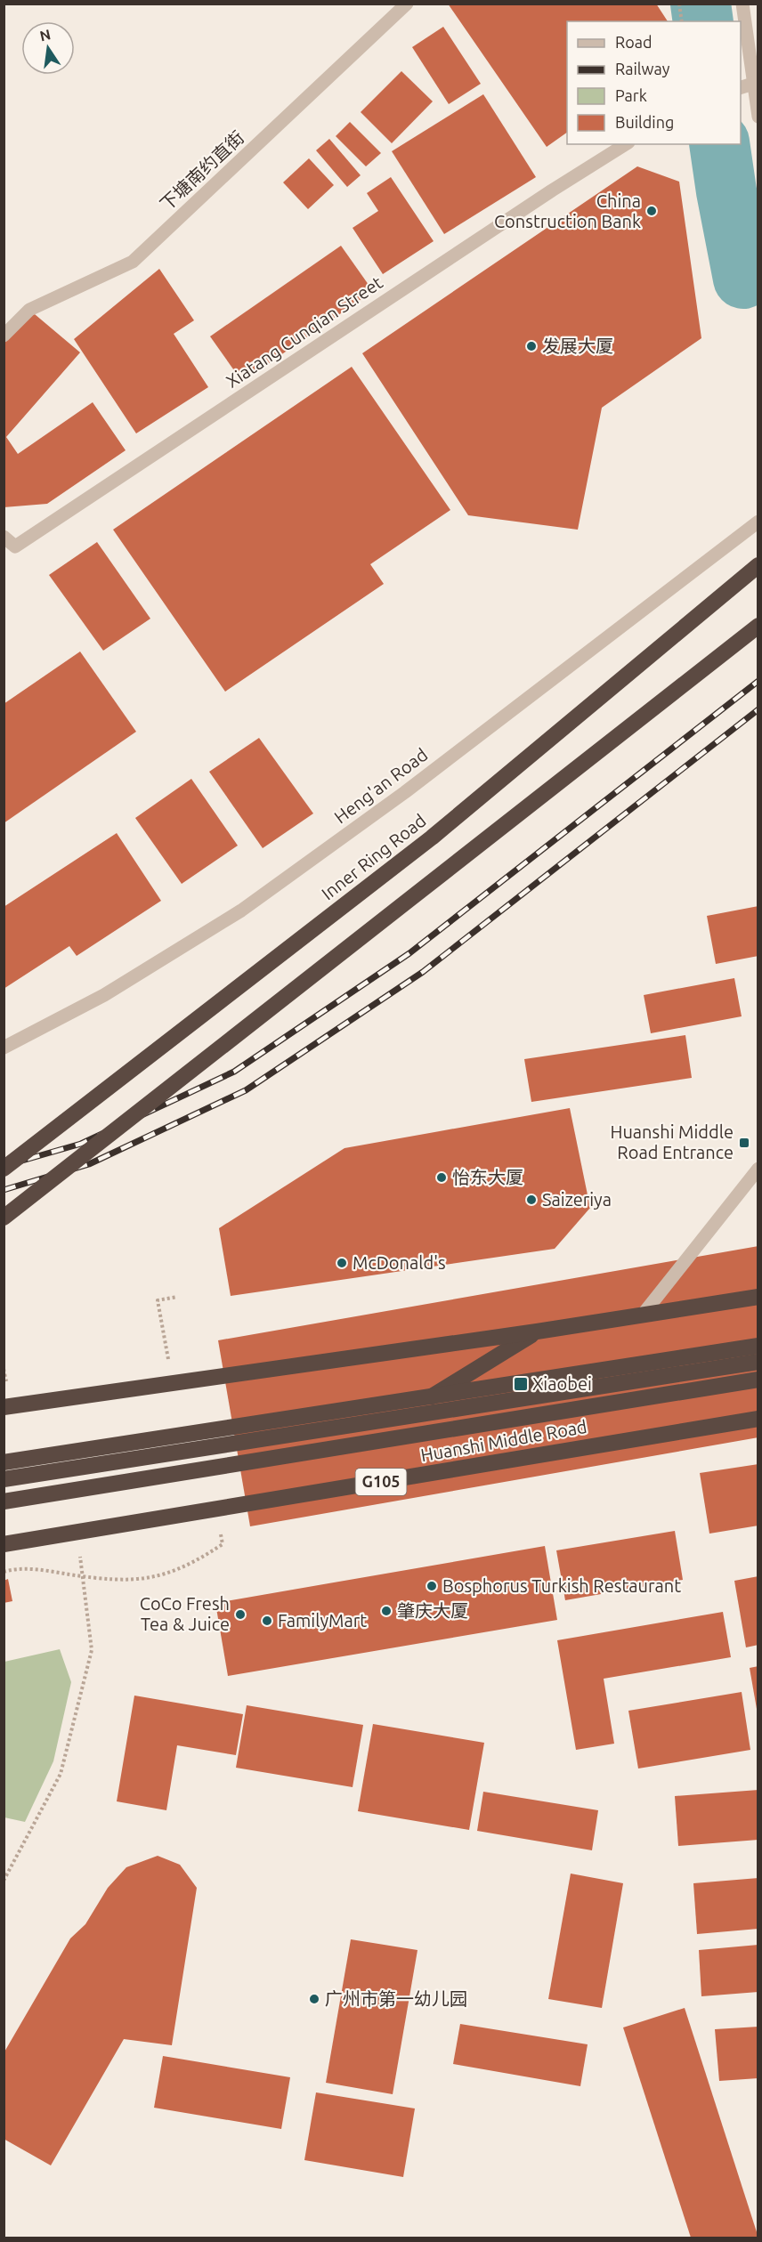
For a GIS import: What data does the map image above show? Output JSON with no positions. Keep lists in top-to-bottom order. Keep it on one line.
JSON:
{"streets":{"highway":["Inner Ring Road","Huanshi Middle Road","G105"],"street":["下塘南约直街","Xiatang Cunqian Street","Heng'an Road"]},"places":{"other":["China Construction Bank","发展大厦","怡东大厦","Saizeriya","McDonald's","Bosphorus Turkish Restaurant","肇庆大厦","CoCo Fresh Tea & Juice","FamilyMart","广州市第一幼儿园"],"transit":["Huanshi Middle Road Entrance","Xiaobei"]},"legend":["Road","Railway","Park","Building"],"north":"top"}
